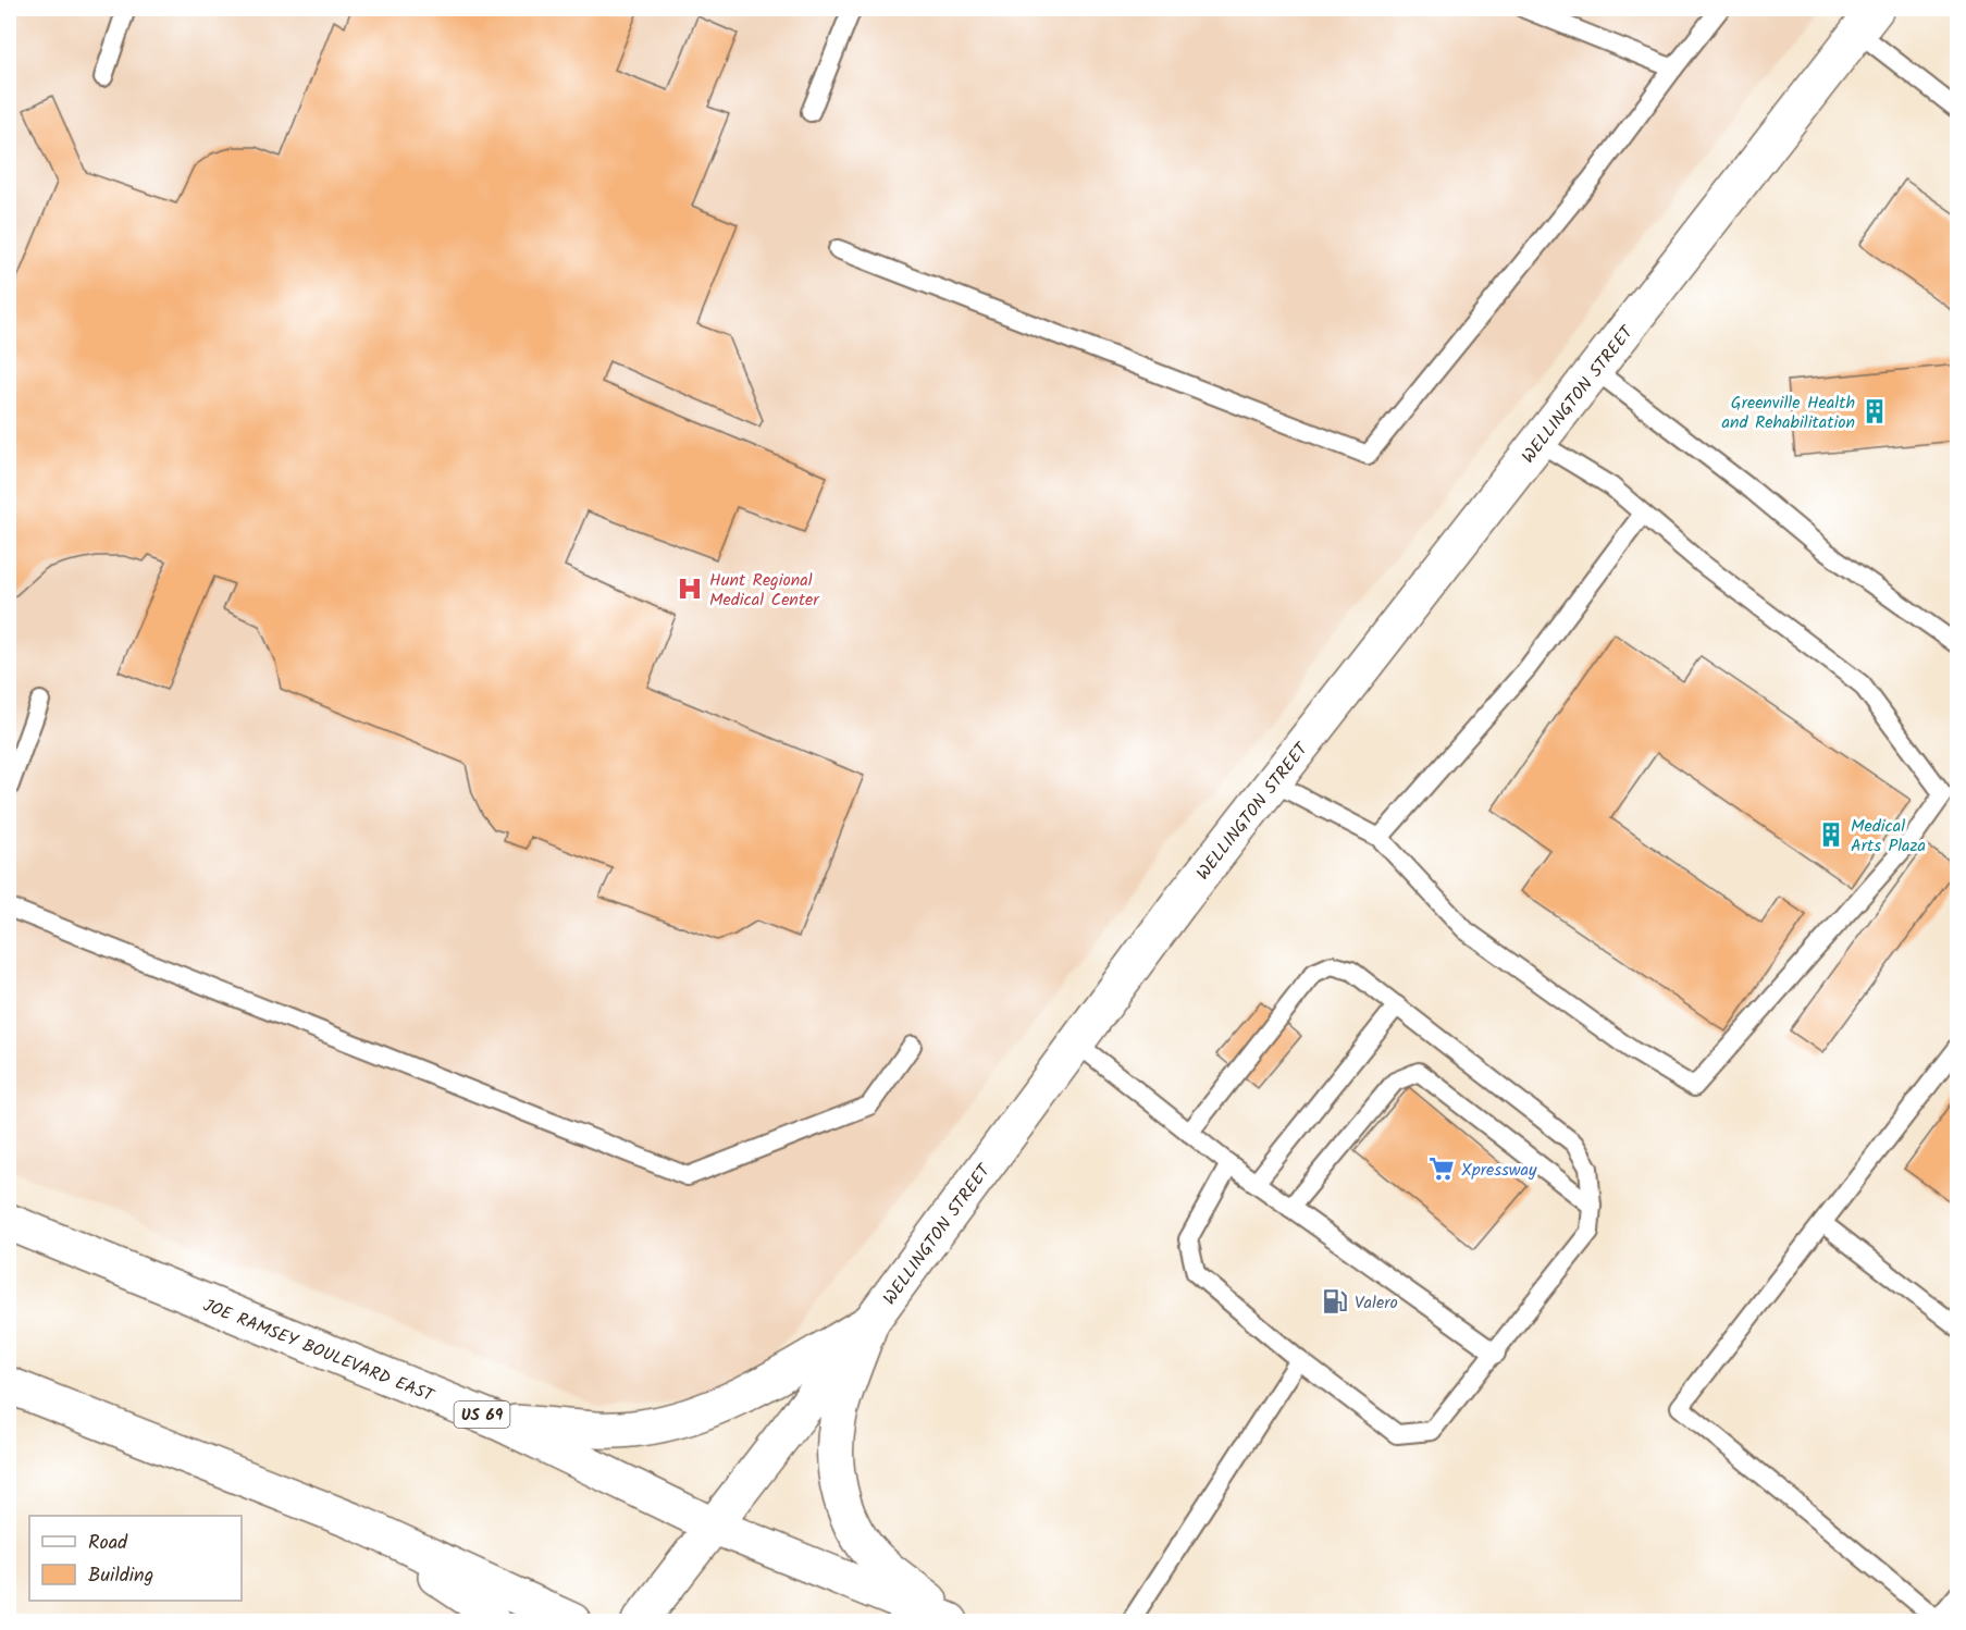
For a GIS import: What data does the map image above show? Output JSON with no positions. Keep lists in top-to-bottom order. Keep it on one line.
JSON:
{"streets":{"main road":["WELLINGTON STREET","JOE RAMSEY BOULEVARD EAST","US 69"]},"crossings":[["WELLINGTON STREET","JOE RAMSEY BOULEVARD EAST"]],"places":{"building":["Greenville Health and Rehabilitation","Medical Arts Plaza"],"hospital":["Hunt Regional Medical Center"],"supermarket":["Xpressway"],"fuel station":["Valero"]},"legend":["Road","Building"]}
